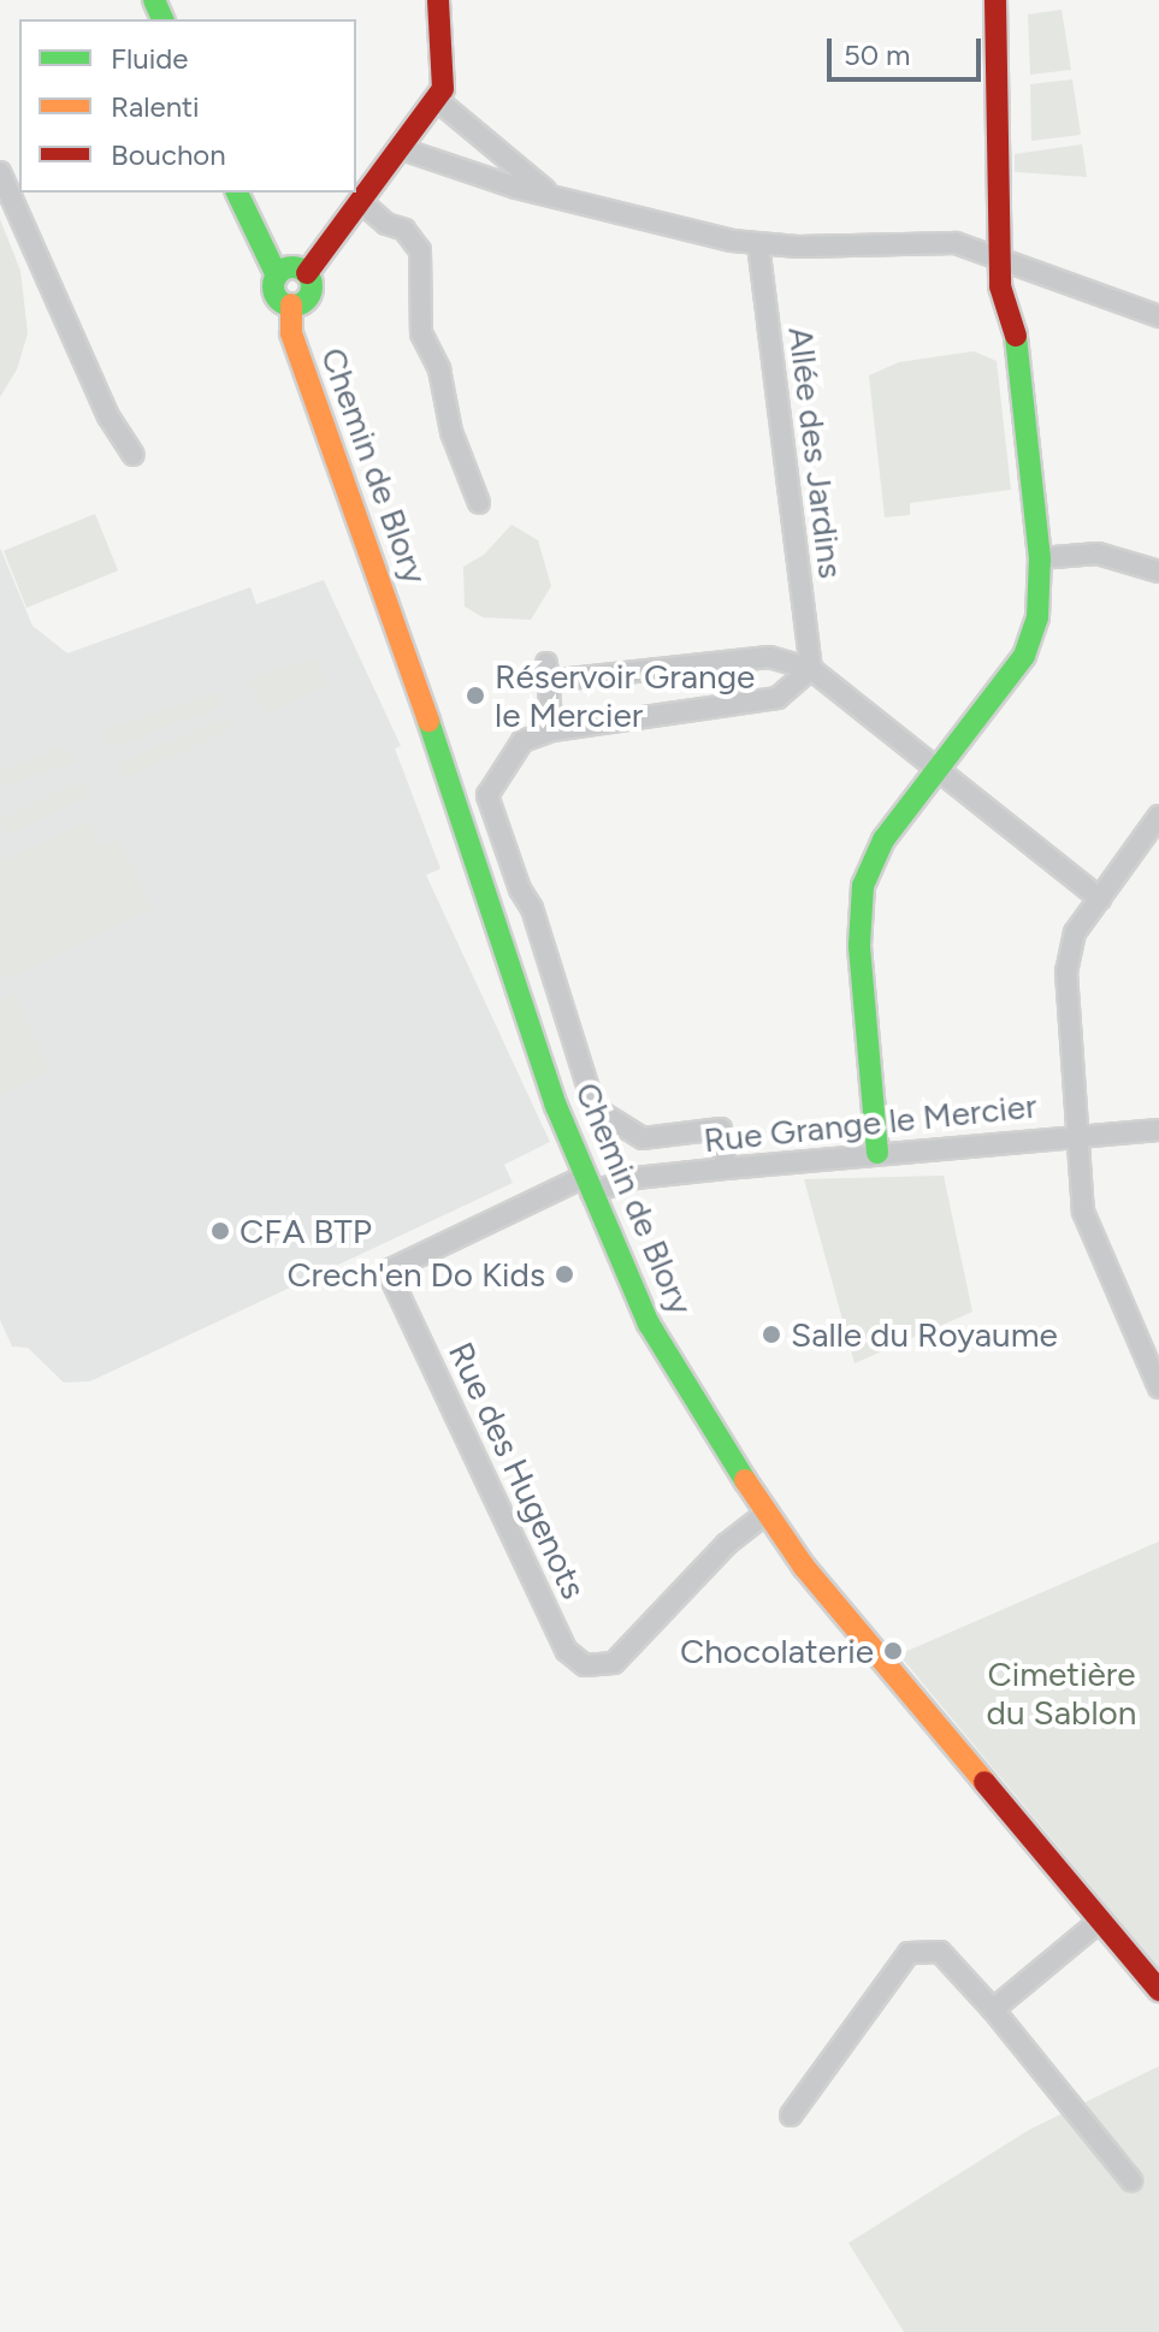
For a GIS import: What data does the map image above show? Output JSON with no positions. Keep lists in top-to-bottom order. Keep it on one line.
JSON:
{"streets":{"street":["Allée des Jardins","Chemin de Blory","Rue Grange le Mercier","Rue des Hugenots"]},"crossings":[["Chemin de Blory","Rue Grange le Mercier"],["Chemin de Blory","Rue des Hugenots"],["Rue Grange le Mercier","Rue des Hugenots"]],"parks":["Cimetière du Sablon"],"places":["Réservoir Grange le Mercier","CFA BTP","Crech'en Do Kids","Salle du Royaume","Chocolaterie"],"legend":["Fluide","Ralenti","Bouchon"],"scale_bar":"50 m"}
